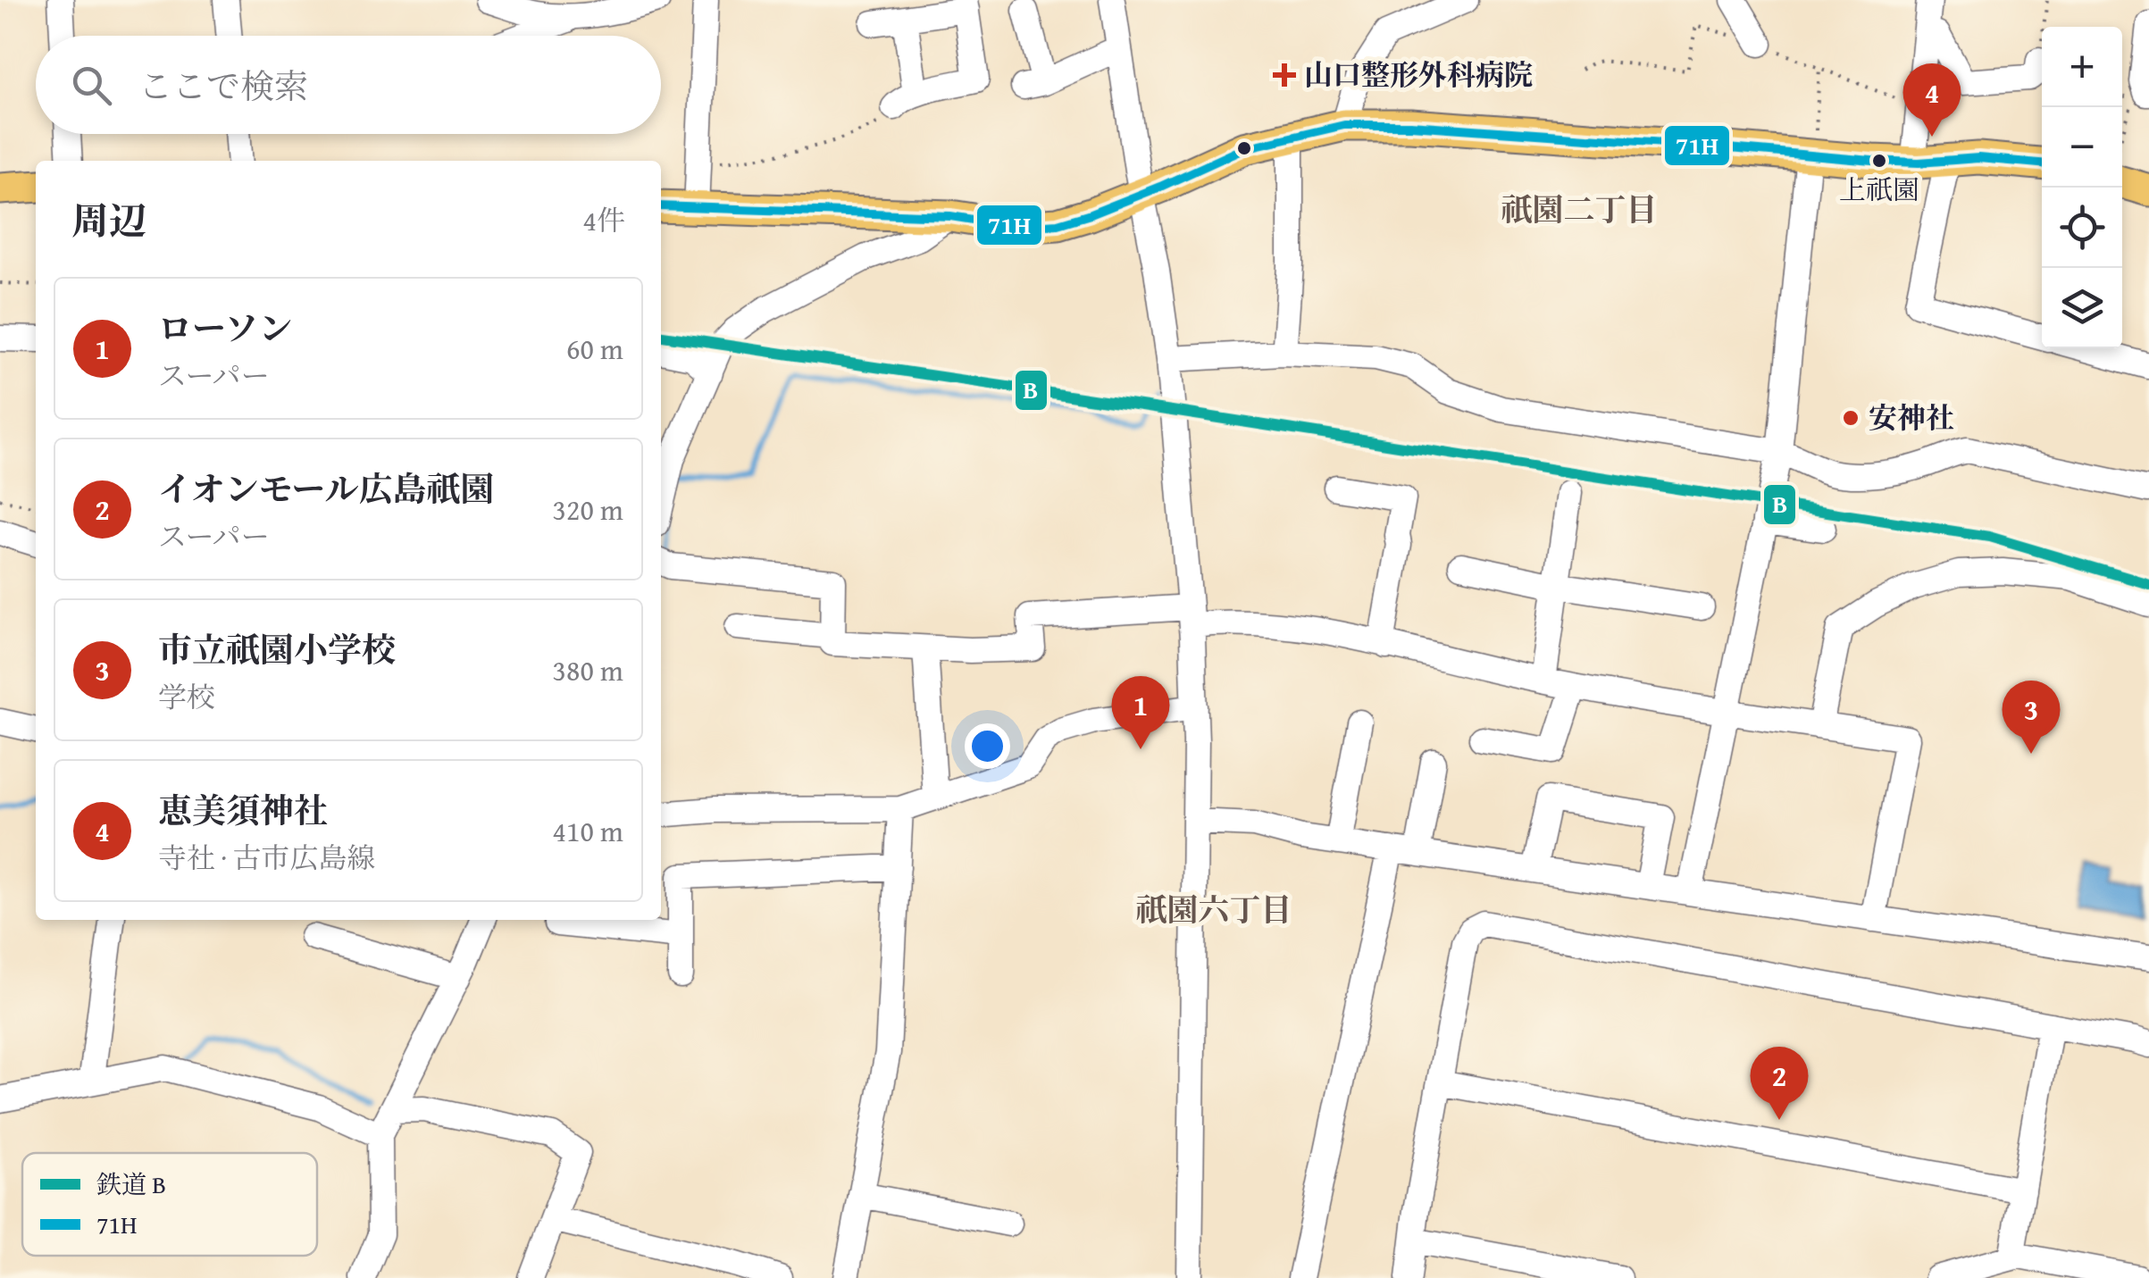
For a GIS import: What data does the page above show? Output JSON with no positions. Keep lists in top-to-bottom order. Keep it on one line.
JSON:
{"districts":["祇園二丁目","祇園六丁目"],"places":{"health":["山口整形外科病院"],"other":["上祇園","安神社"]},"lines":["transit line 71H","rail line B"],"legend":["鉄道 B","71H"],"page":{"map_buttons":["+","−"],"search":"ここで検索","pins":["4","1","3","2"],"heading":["周辺","4件"],"list":[{"mark":"1","name":"ローソン","note":"スーパー","value":"60 m"},{"mark":"2","name":"イオンモール広島祇園","note":"スーパー","value":"320 m"},{"mark":"3","name":"市立祇園小学校","note":"学校","value":"380 m"},{"mark":"4","name":"恵美須神社","note":"寺社 · 古市広島線","value":"410 m"}]}}
